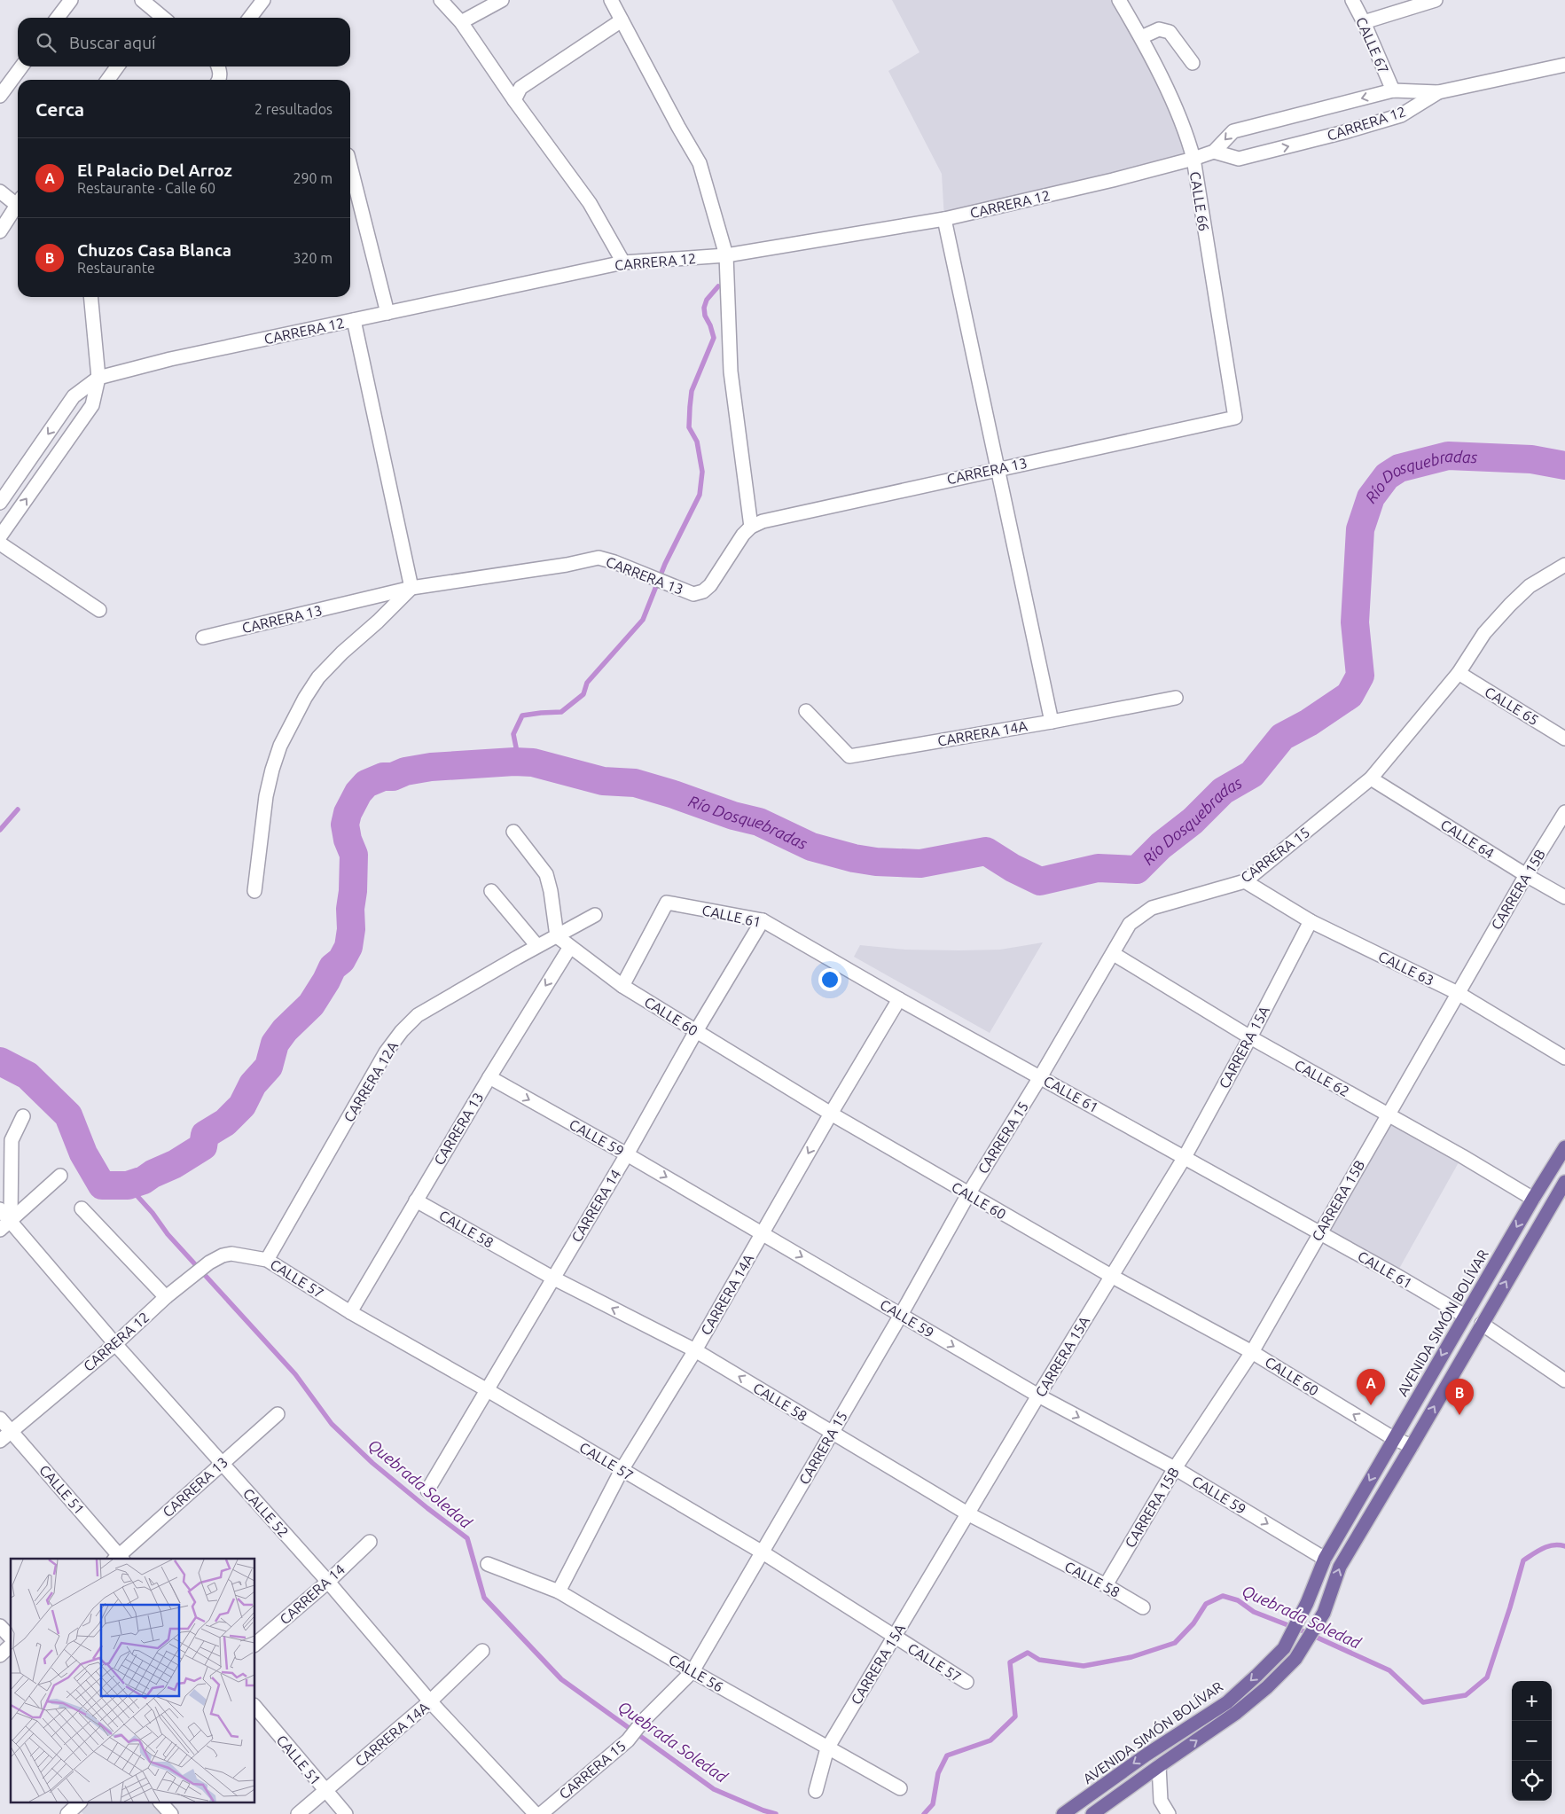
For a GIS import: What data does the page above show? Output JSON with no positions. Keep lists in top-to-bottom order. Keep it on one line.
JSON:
{"streets":{"main road":["AVENIDA SIMÓN BOLÍVAR"],"street":["CALLE 67","CARRERA 12","CALLE 66","CARRERA 13","CALLE 65","CARRERA 14A","CALLE 64","CARRERA 15","CARRERA 15B","CALLE 61","CALLE 63","CALLE 60","CARRERA 15A","CALLE 62","CARRERA 12A","CALLE 59","CARRERA 14","CALLE 58","CALLE 57","CALLE 51","CALLE 52","CALLE 56"]},"crossings":[["CALLE 67","CARRERA 12"],["CARRERA 12","CALLE 66"],["CARRERA 12","CALLE 57"],["CARRERA 12","CALLE 51"],["CARRERA 12","CALLE 52"],["CALLE 66","CARRERA 13"],["CARRERA 13","CALLE 60"],["CARRERA 13","CALLE 59"],["CARRERA 13","CALLE 58"],["CARRERA 13","CALLE 57"],["CARRERA 13","CALLE 51"],["CARRERA 13","CALLE 52"],["CALLE 65","CARRERA 15"],["CARRERA 14A","CALLE 61"],["CARRERA 14A","CALLE 60"],["CARRERA 14A","CALLE 59"],["CARRERA 14A","CALLE 58"],["CARRERA 14A","CALLE 57"],["CARRERA 14A","CALLE 51"],["CARRERA 14A","CALLE 52"],["CARRERA 14A","CALLE 56"],["CALLE 64","CARRERA 15"],["CALLE 64","CARRERA 15B"],["CARRERA 15","CALLE 61"],["CARRERA 15","CALLE 63"],["CARRERA 15","CALLE 60"],["CARRERA 15","CALLE 62"],["CARRERA 15","CALLE 59"],["CARRERA 15","CALLE 58"],["CARRERA 15","CALLE 57"],["CARRERA 15","CALLE 56"],["CARRERA 15B","CALLE 61"],["CARRERA 15B","CALLE 63"],["CARRERA 15B","CALLE 60"],["CARRERA 15B","CALLE 62"],["CARRERA 15B","CALLE 59"],["CARRERA 15B","CALLE 58"],["CALLE 61","CALLE 60"],["CALLE 61","CARRERA 15A"],["CALLE 61","CARRERA 14"],["CALLE 61","AVENIDA SIMÓN BOLÍVAR"],["CALLE 63","CARRERA 15A"],["CALLE 60","CARRERA 15A"],["CALLE 60","CARRERA 12A"],["CALLE 60","CARRERA 14"],["CALLE 60","AVENIDA SIMÓN BOLÍVAR"],["CARRERA 15A","CALLE 62"],["CARRERA 15A","CALLE 59"],["CARRERA 15A","CALLE 58"],["CARRERA 15A","CALLE 57"],["CARRERA 15A","CALLE 56"],["CALLE 62","AVENIDA SIMÓN BOLÍVAR"],["CARRERA 12A","CALLE 57"],["CALLE 59","CARRERA 14"],["CALLE 59","AVENIDA SIMÓN BOLÍVAR"],["CARRERA 14","CALLE 58"],["CARRERA 14","CALLE 57"],["CARRERA 14","CALLE 52"]],"one_way":["CALLE 59","CALLE 58"],"water":["Río Dosquebradas","Quebrada Soledad"],"page":{"search":"Buscar aquí","heading":["Cerca","2 resultados"],"list":[{"mark":"A","name":"El Palacio Del Arroz","note":"Restaurante · Calle 60","value":"290 m"},{"mark":"B","name":"Chuzos Casa Blanca","note":"Restaurante","value":"320 m"}],"pins":["A","B"],"map_buttons":["+","−"]}}
